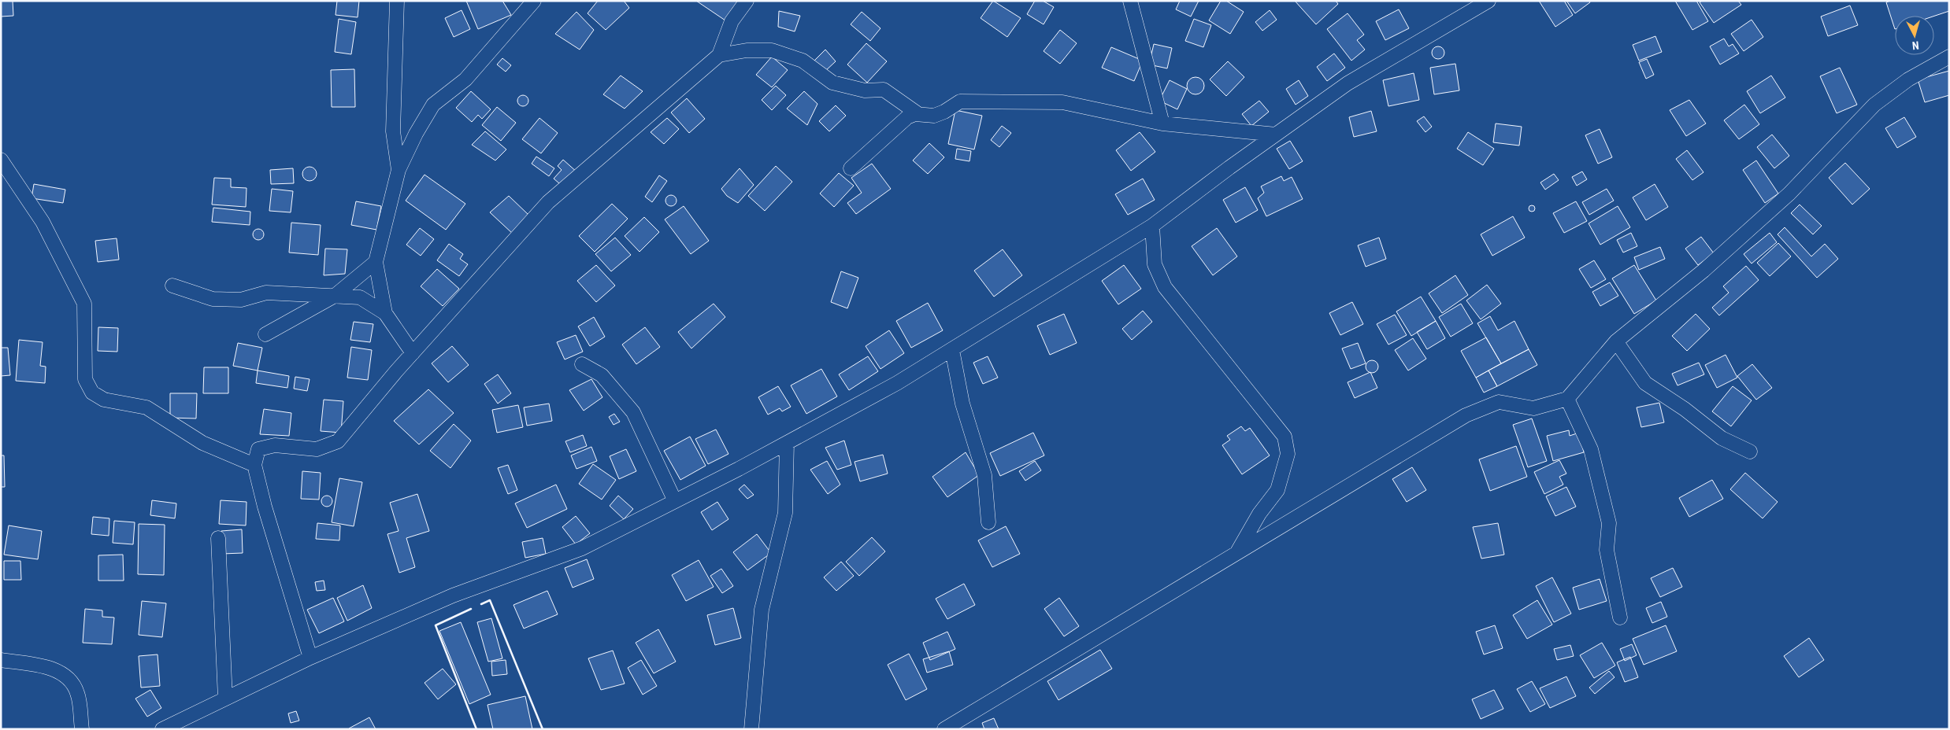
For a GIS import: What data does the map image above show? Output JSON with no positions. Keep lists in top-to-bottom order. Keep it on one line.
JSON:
{"north":"bottom"}
